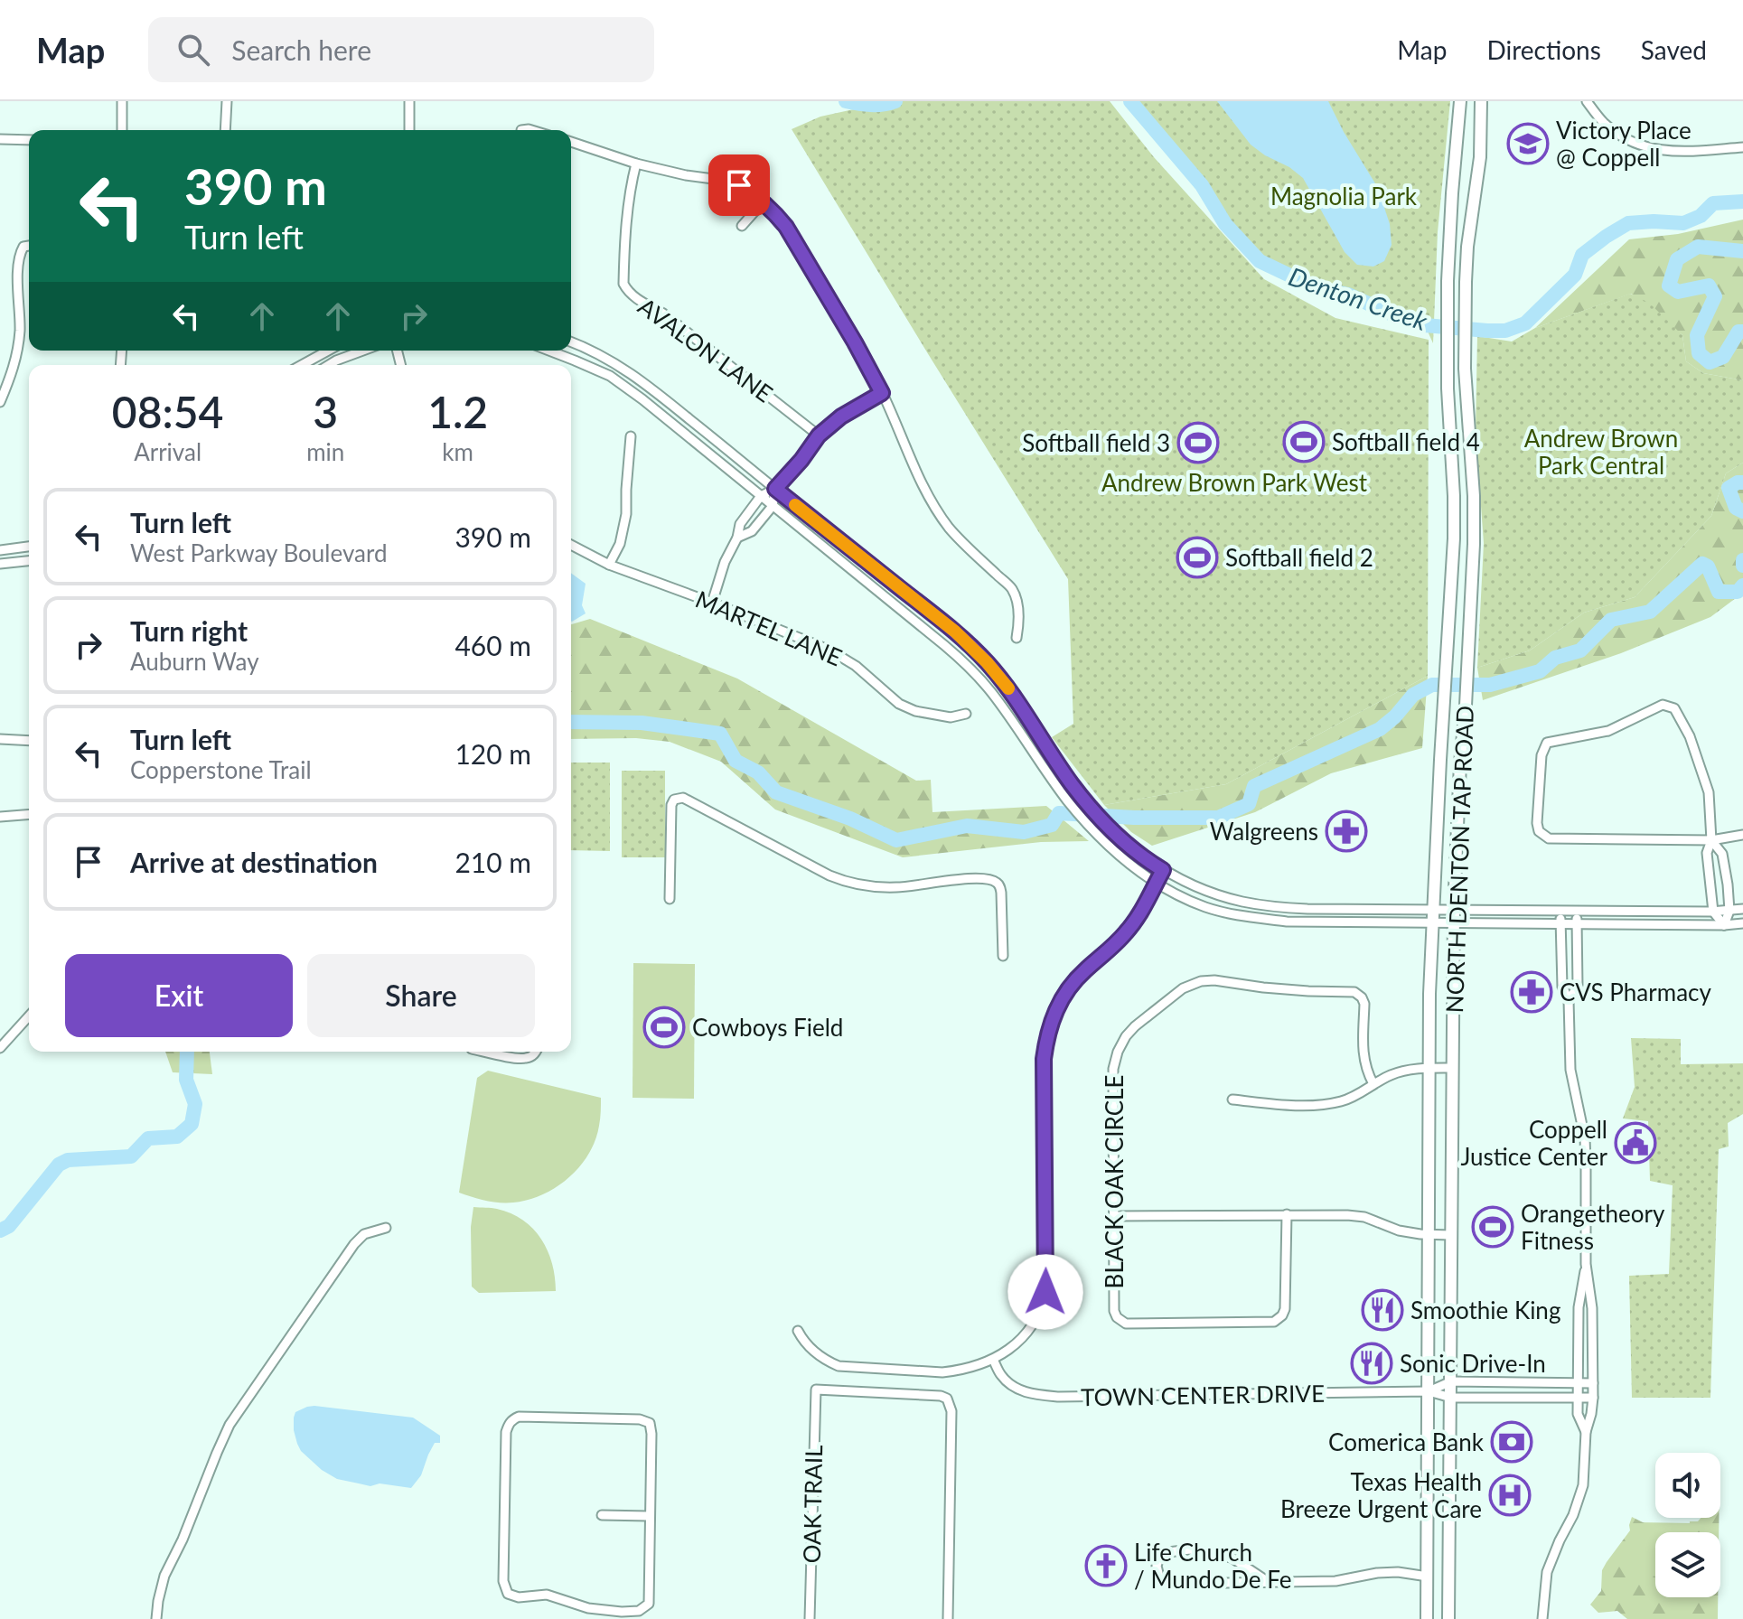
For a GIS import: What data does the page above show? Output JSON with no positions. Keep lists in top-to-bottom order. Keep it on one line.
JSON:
{"streets":{"main road":["NORTH DENTON TAP ROAD"],"street":["AVALON LANE","MARTEL LANE","BLACK OAK CIRCLE","TOWN CENTER DRIVE","OAK TRAIL"]},"crossings":[["NORTH DENTON TAP ROAD","TOWN CENTER DRIVE"]],"water":["Denton Creek"],"parks":["Magnolia Park","Andrew Brown Park Central","Andrew Brown Park West"],"places":{"school or university":["Victory Place @ Coppell"],"sports":["Softball field 4","Softball field 3","Softball field 2","Cowboys Field","Orangetheory Fitness"],"pharmacy":["Walgreens","CVS Pharmacy"],"public building":["Coppell Justice Center"],"restaurant":["Smoothie King","Sonic Drive-In"],"bank":["Comerica Bank"],"hospital":["Texas Health Breeze Urgent Care"],"church":["Life Church / Mundo De Fe"]},"page":{"header":"Map","search":"Search here","nav":["Map","Directions","Saved"],"turn":["390 m","Turn left"],"eta":["08:54","Arrival","3","min","1.2","km"],"list":[{"name":"Turn left","note":"West Parkway Boulevard","value":"390 m"},{"name":"Turn right","note":"Auburn Way","value":"460 m"},{"name":"Turn left","note":"Copperstone Trail","value":"120 m"},{"name":"Arrive at destination","value":"210 m"}],"buttons":["Exit","Share"]}}
